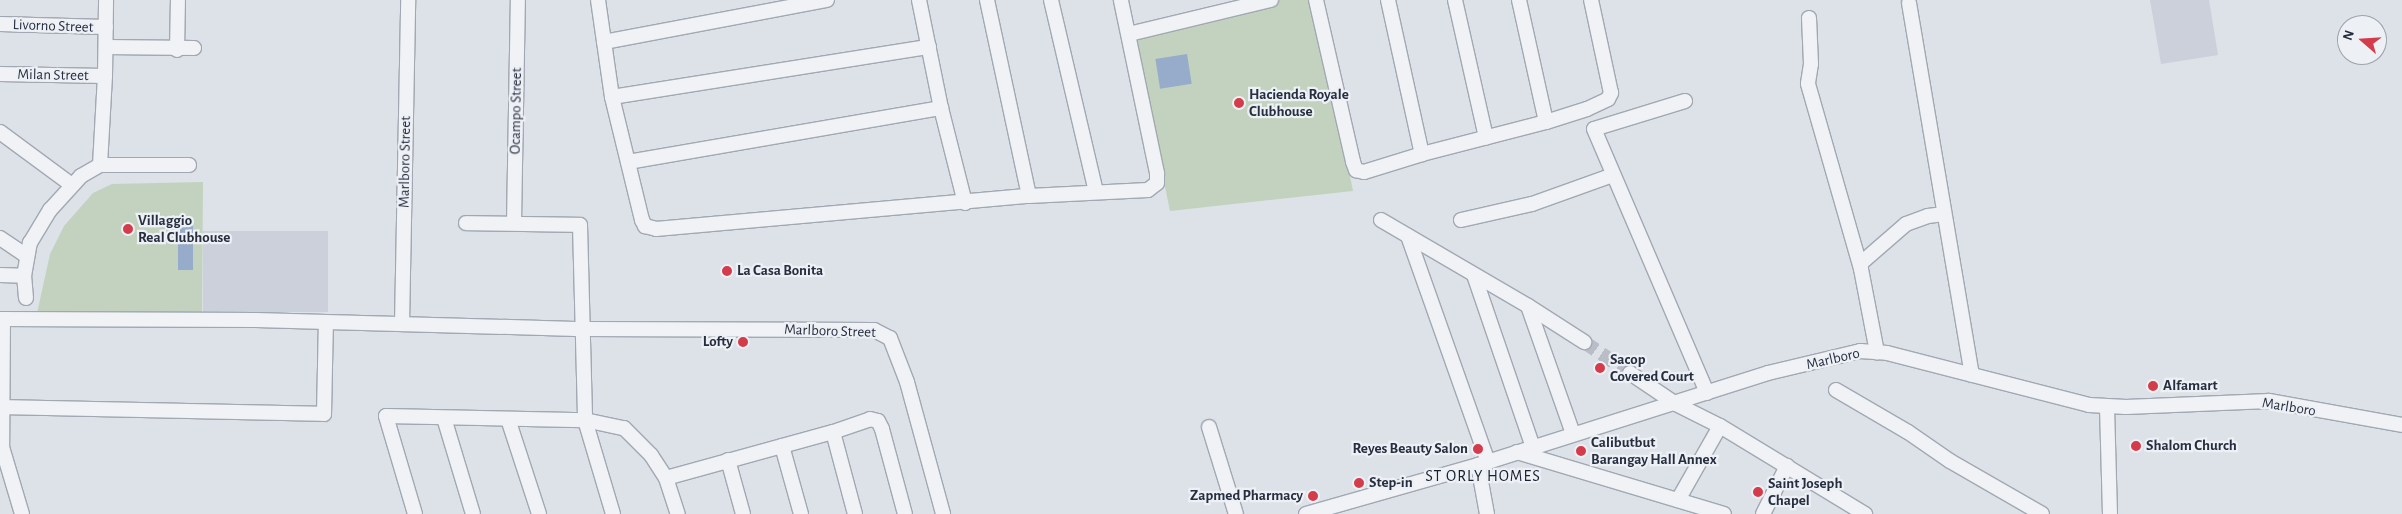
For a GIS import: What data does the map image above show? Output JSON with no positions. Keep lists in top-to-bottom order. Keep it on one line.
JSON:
{"streets":{"street":["Livorno Street","Milan Street","Ocampo Street","Marlboro Street","Marlboro"]},"districts":["ST ORLY HOMES"],"places":["Hacienda Royale Clubhouse","Villaggio Real Clubhouse","La Casa Bonita","Lofty","Sacop Covered Court","Alfamart","Shalom Church","Reyes Beauty Salon","Calibutbut Barangay Hall Annex","Step-in","Saint Joseph Chapel","Zapmed Pharmacy"],"north":"left"}
